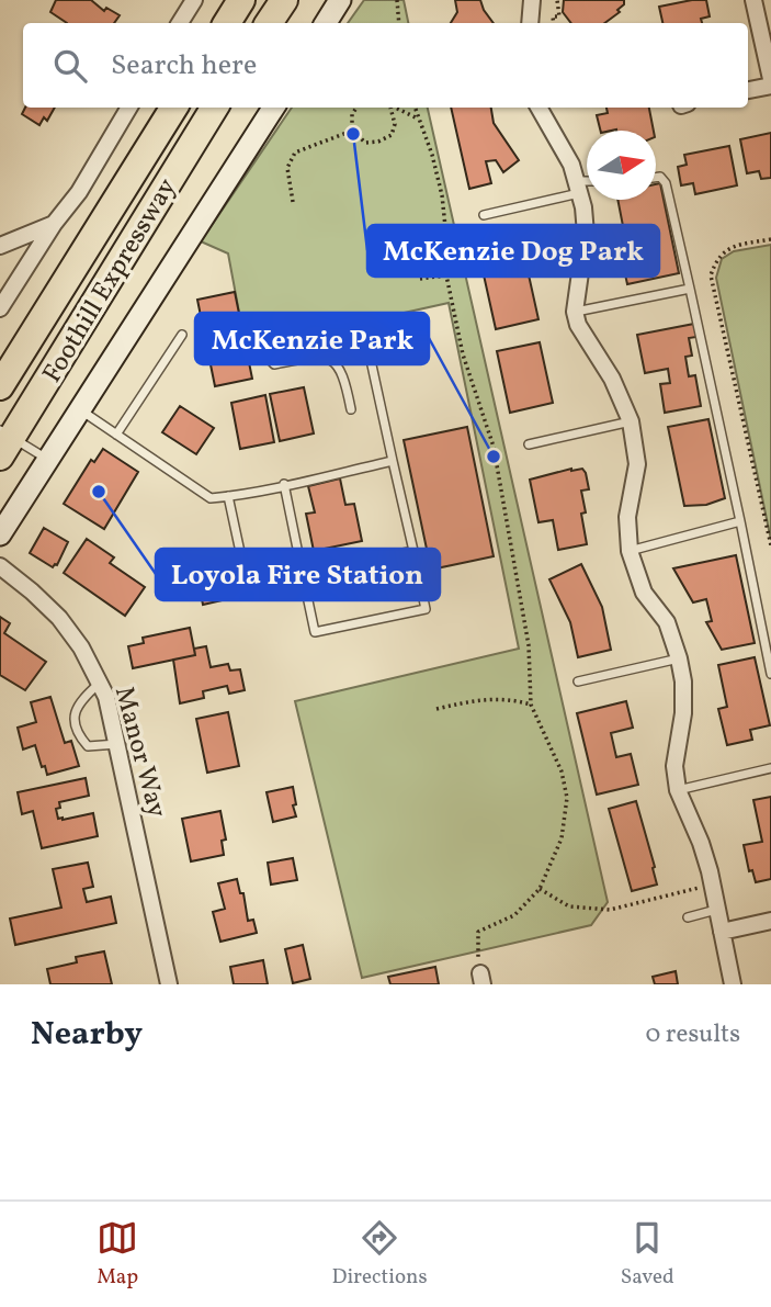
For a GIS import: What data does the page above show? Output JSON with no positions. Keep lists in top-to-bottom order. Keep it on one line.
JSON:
{"streets":{"highway":["Foothill Expressway"],"street":["Manor Way"]},"places":["McKenzie Dog Park","McKenzie Park","Loyola Fire Station"],"north":"right","page":{"search":"Search here","heading":["Nearby","0 results"],"nav":["Map","Directions","Saved"]}}
